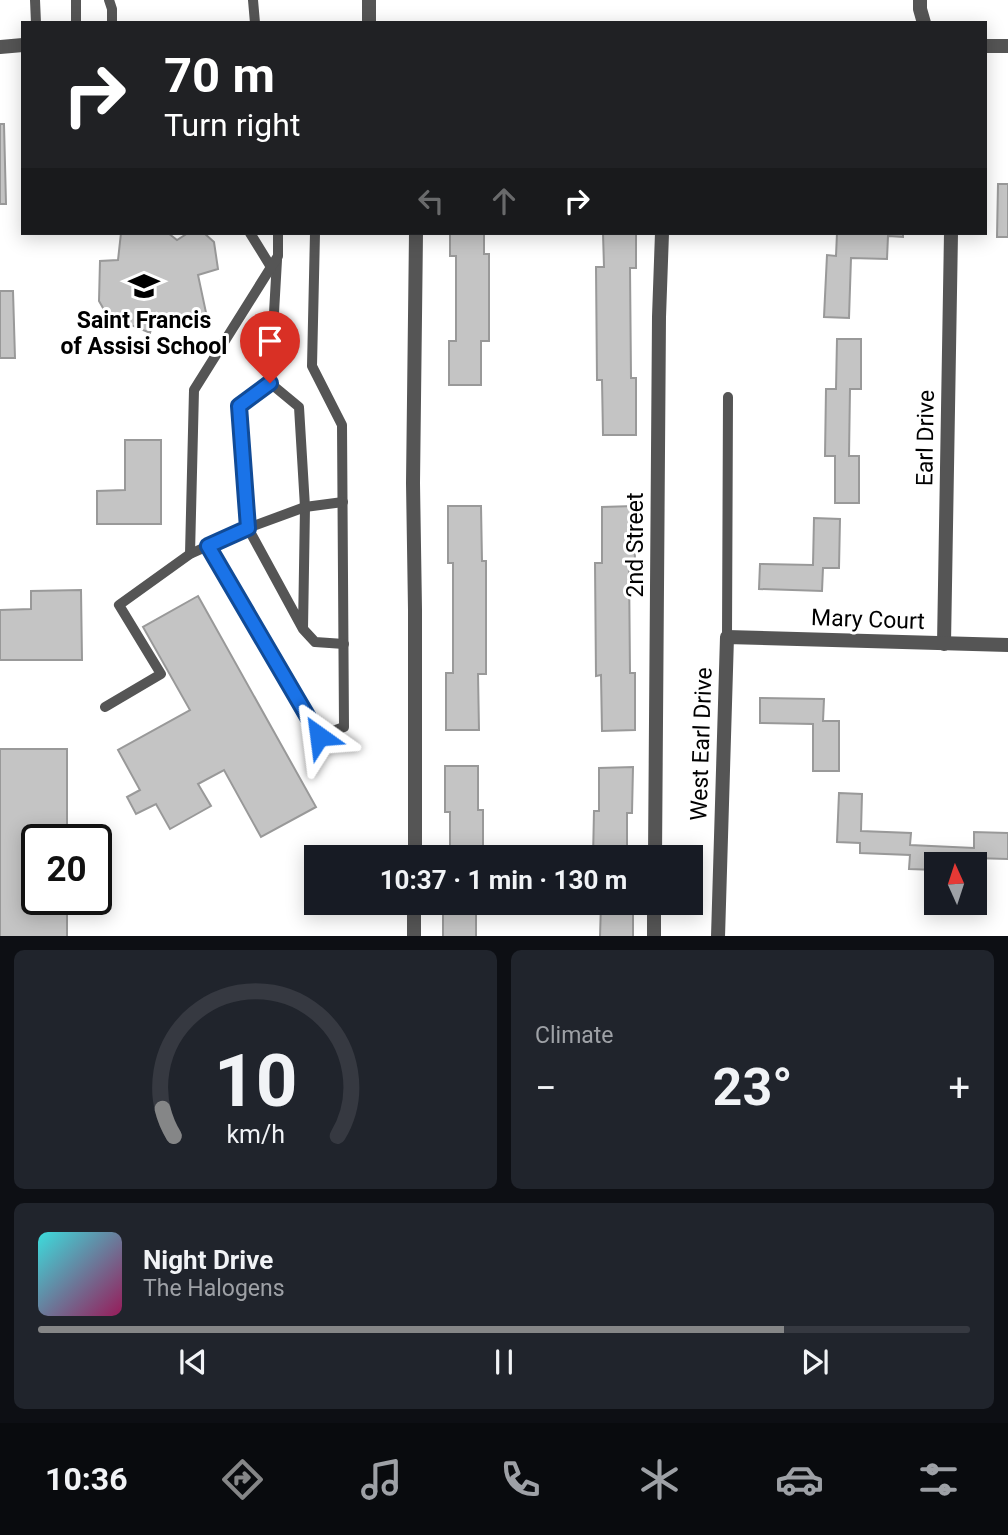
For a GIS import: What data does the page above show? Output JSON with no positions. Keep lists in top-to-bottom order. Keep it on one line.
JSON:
{"streets":{"street":["Earl Drive","2nd Street","Mary Court","West Earl Drive"]},"crossings":[["Earl Drive","Mary Court"],["Mary Court","West Earl Drive"]],"places":{"school or university":["Saint Francis of Assisi School"]},"north":"top","page":{"turn":["70 m","Turn right"],"limit":"20","trip":"10:37 · 1 min · 130 m","tile":"Climate","heat":["−","23°","+"],"song":["Night Drive","The Halogens"],"tabs":"10:36","gauge":["10","km/h"]}}
